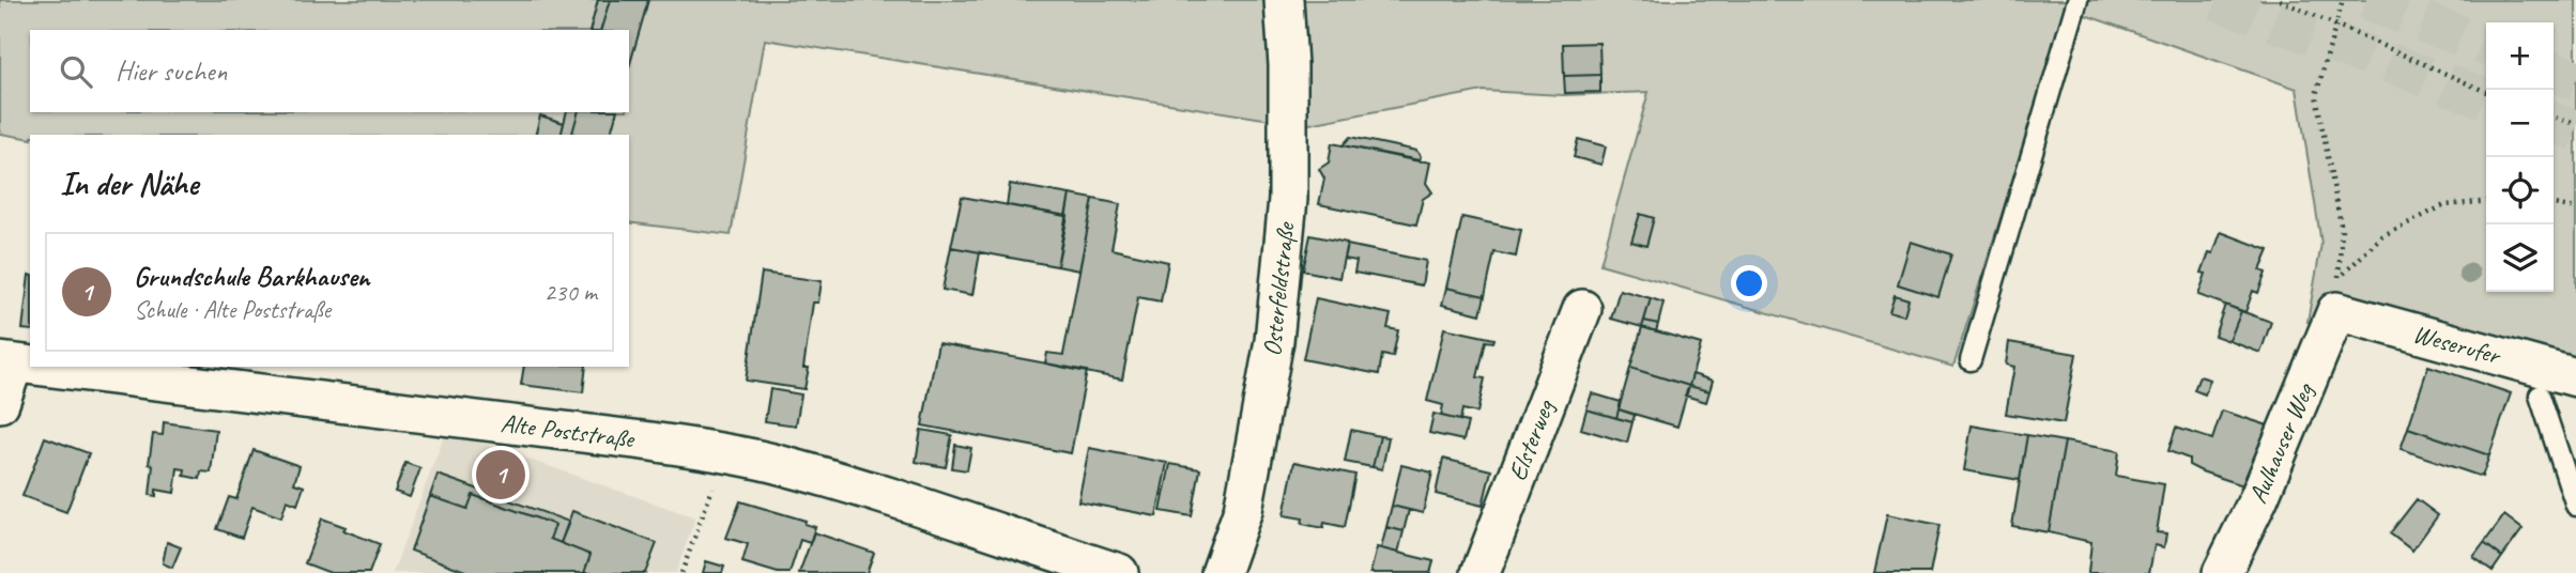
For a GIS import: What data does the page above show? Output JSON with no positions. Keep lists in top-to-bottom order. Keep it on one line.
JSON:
{"streets":{"street":["Osterfeldstraße","Weserufer","Alte Poststraße","Elsterweg","Aulhauser Weg"]},"crossings":[["Weserufer","Aulhauser Weg"]],"page":{"map_buttons":["+","−"],"search":"Hier suchen","heading":"In der Nähe","list":[{"mark":"1","name":"Grundschule Barkhausen","note":"Schule · Alte Poststraße","value":"230 m"}],"pins":"1"}}
